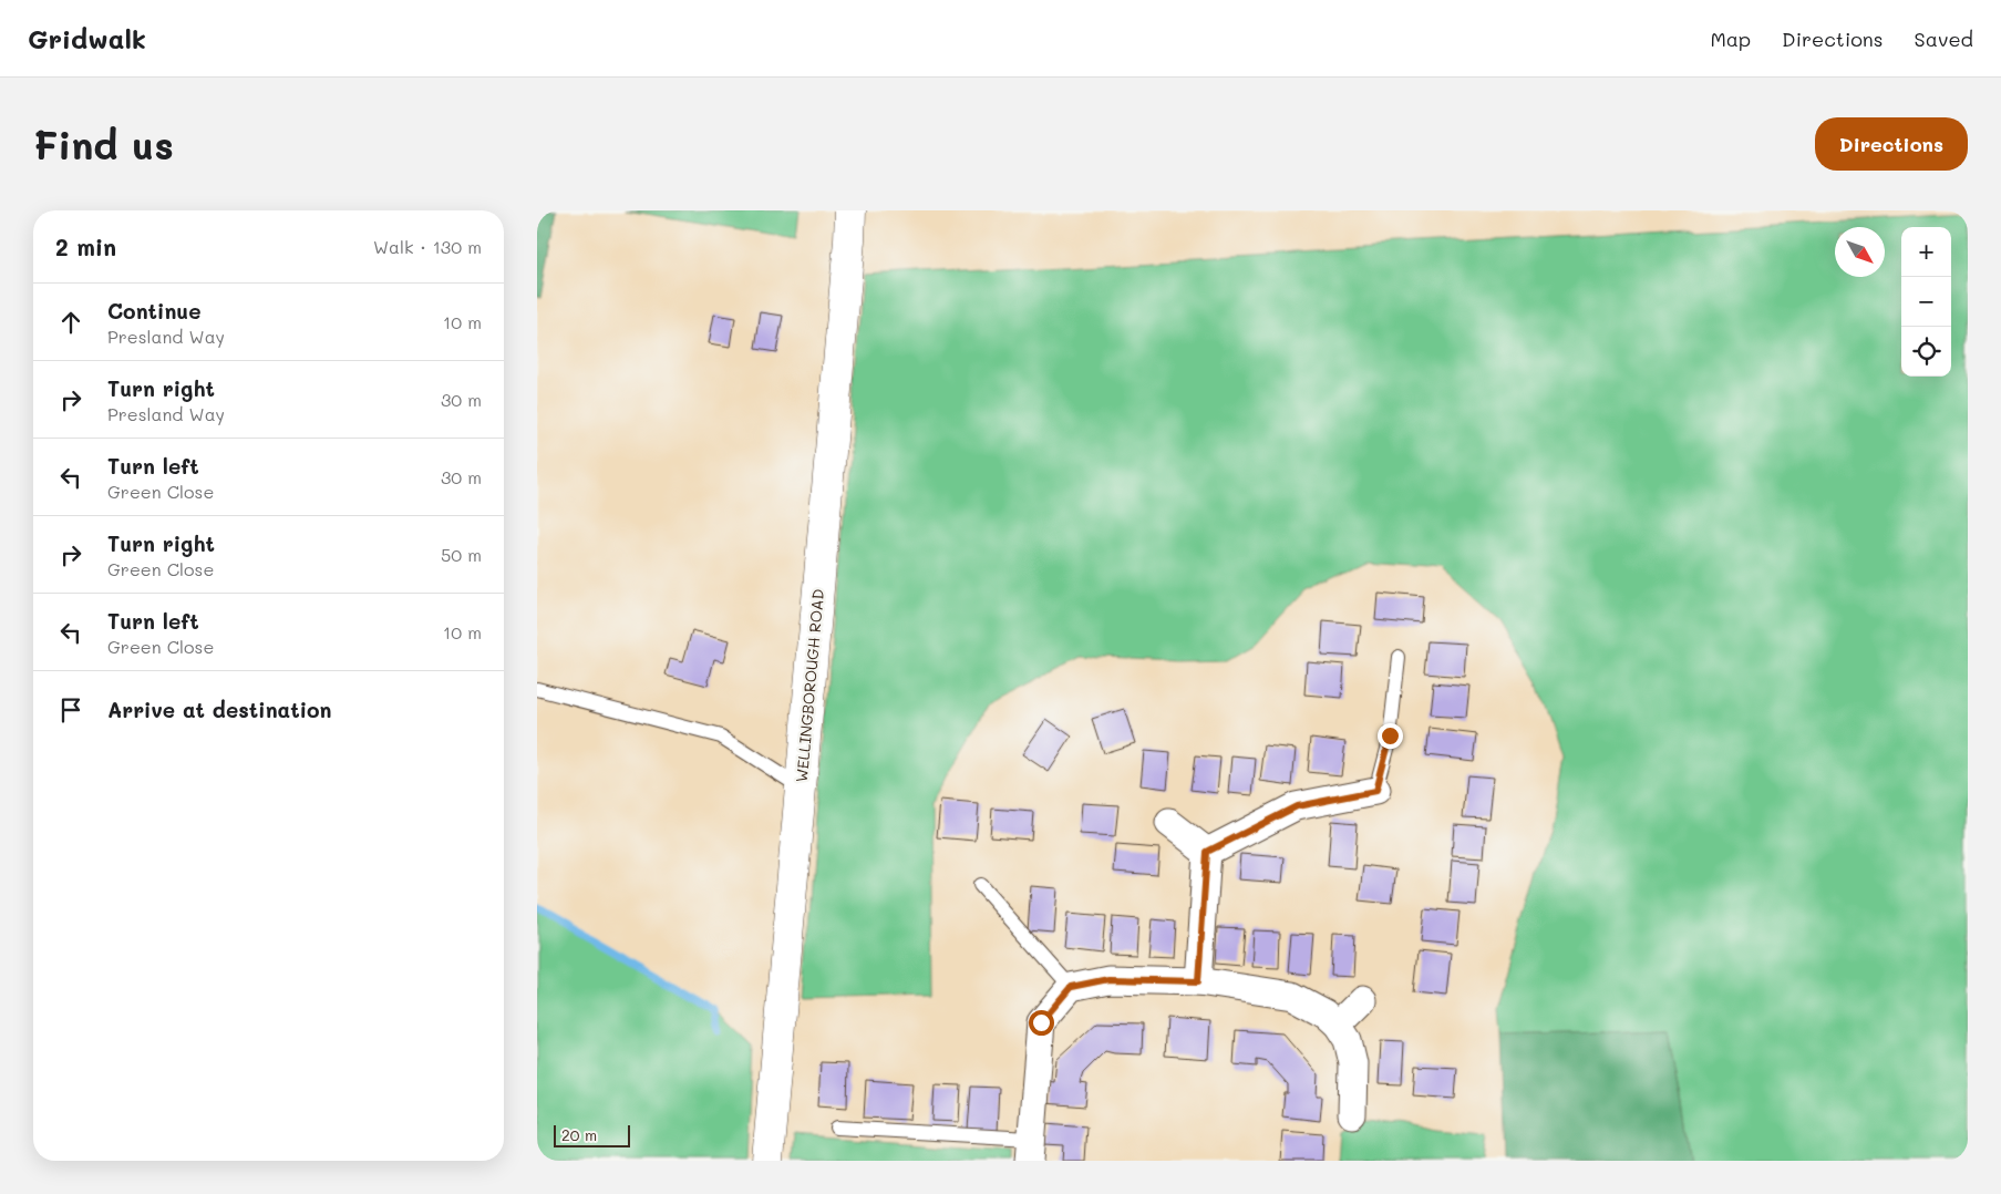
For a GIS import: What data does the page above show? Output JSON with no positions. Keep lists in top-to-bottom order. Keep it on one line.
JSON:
{"streets":{"main road":["WELLINGBOROUGH ROAD"]},"scale_bar":"20 m","north":"bottom right","page":{"header":"Gridwalk","nav":["Map","Directions","Saved"],"buttons":"Directions","title":"Find us","heading":["2 min","Walk · 130 m"],"map_buttons":["+","−"],"list":[["Continue","Presland Way","10 m"],["Turn right","Presland Way","30 m"],["Turn left","Green Close","30 m"],["Turn right","Green Close","50 m"],["Turn left","Green Close","10 m"],"Arrive at destination"],"scale":"20 m"}}
